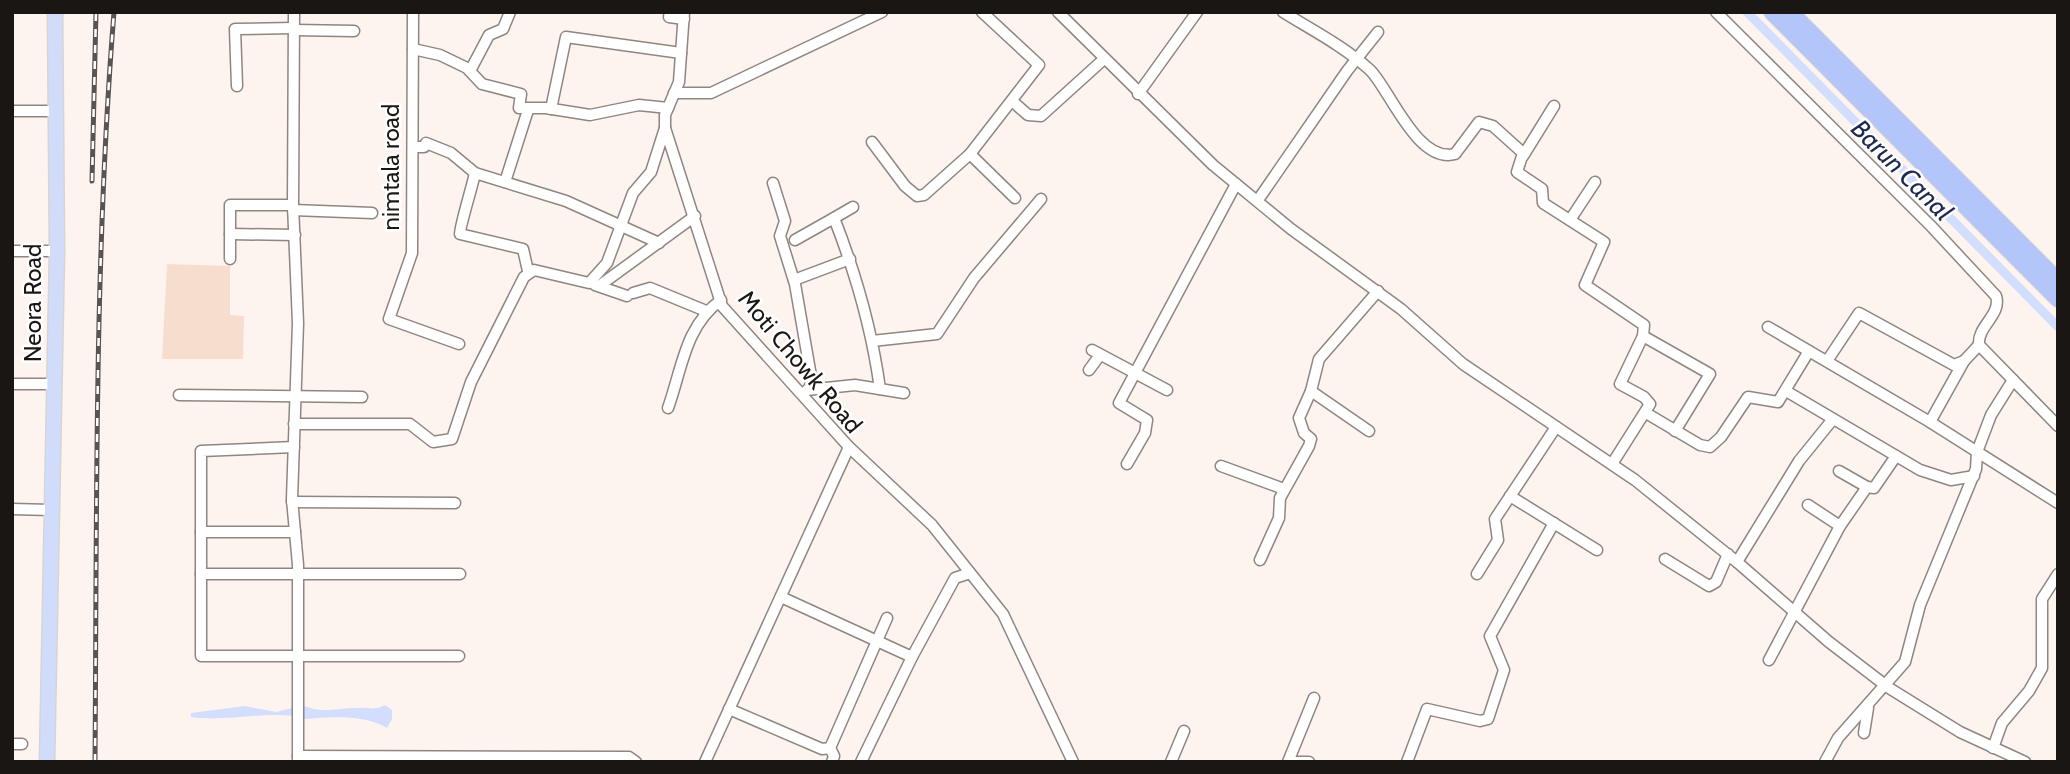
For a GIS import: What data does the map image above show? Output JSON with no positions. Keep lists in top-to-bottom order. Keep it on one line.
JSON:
{"streets":{"main road":["Neora Road"],"street":["nimtala road","Moti Chowk Road"]},"water":["Barun Canal"]}
